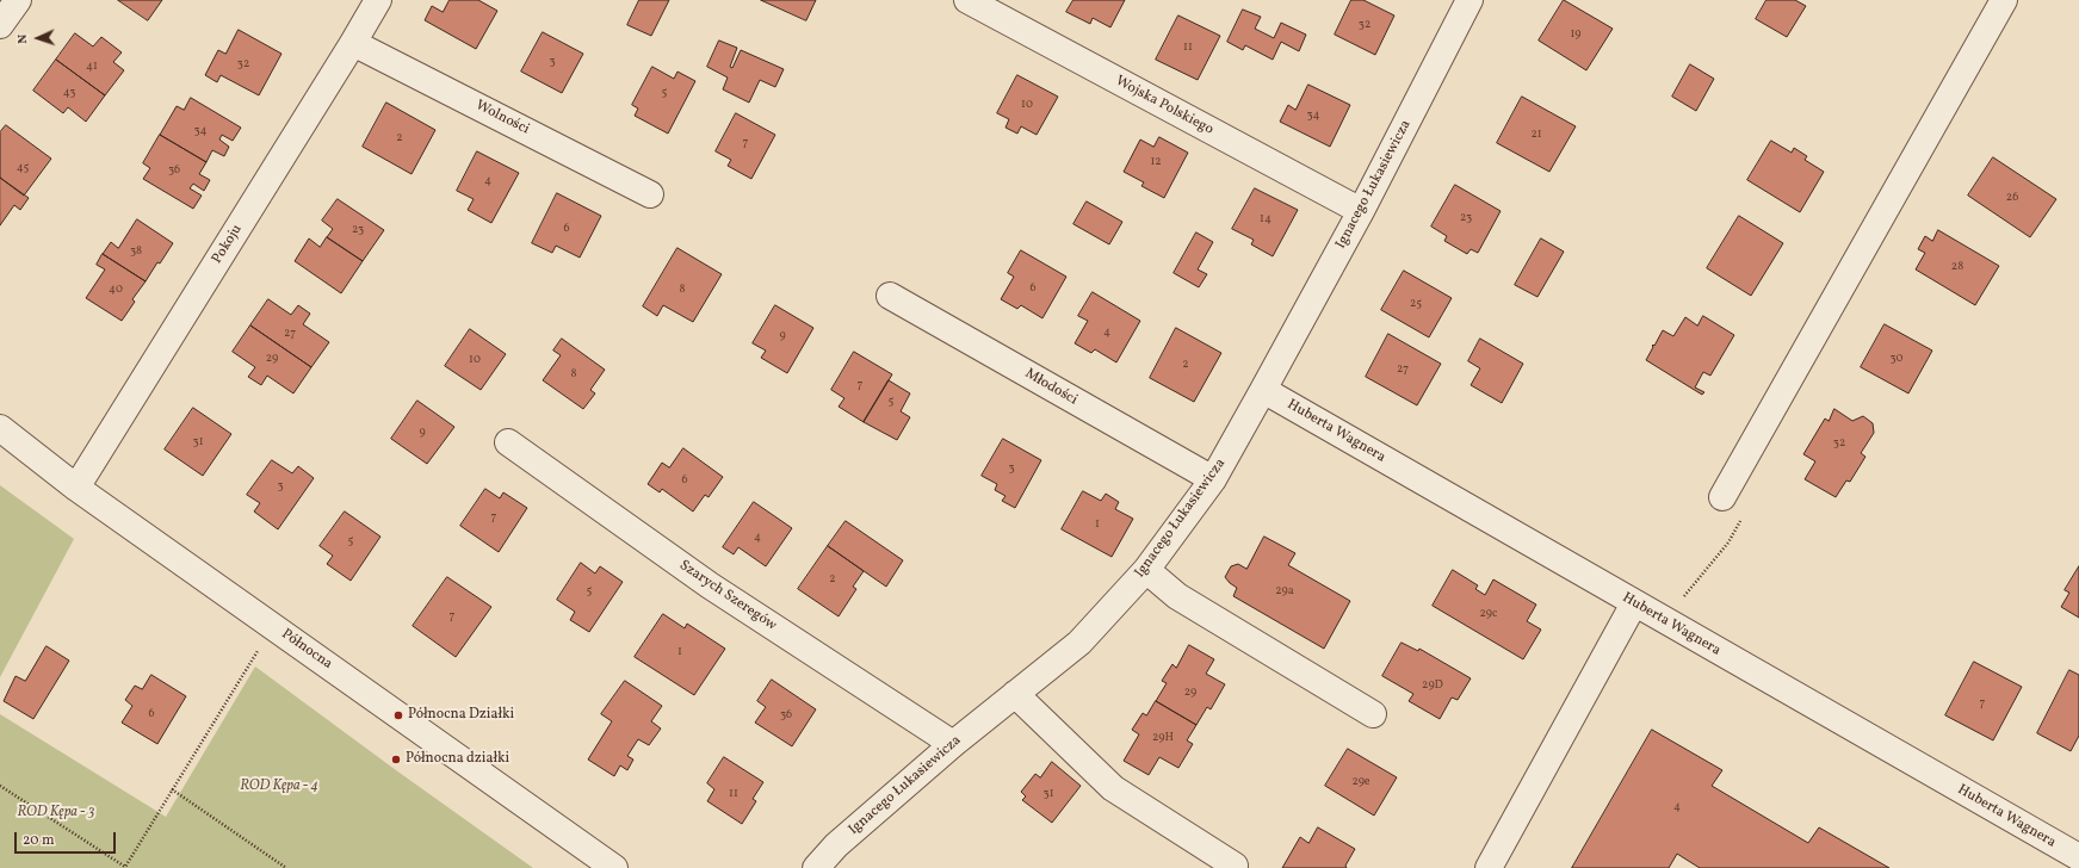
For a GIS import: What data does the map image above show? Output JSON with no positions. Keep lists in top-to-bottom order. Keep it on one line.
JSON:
{"streets":{"street":["Wojska Polskiego","Wolności","Ignacego Łukasiewicza","Pokoju","Młodości","Huberta Wagnera","Szarych Szeregów","Północna"]},"crossings":[["Wojska Polskiego","Ignacego Łukasiewicza"],["Wolności","Pokoju"],["Ignacego Łukasiewicza","Młodości"],["Ignacego Łukasiewicza","Huberta Wagnera"],["Ignacego Łukasiewicza","Szarych Szeregów"],["Pokoju","Północna"]],"parks":["ROD Kępa - 4","ROD Kępa - 3"],"places":["Północna Działki","Północna działki"],"house_numbers":["32","19","11","3","32","41","43","5","10","34","34","21","2","7","12","45","36","4","26","23","14","6","23","38","28","6","40","8","25","4","27","9","29","30","10","2","27","8","7","5","9","31","32","3","6","3","7","1","4","5","2","5","29a","29c","7","1","29D","29","7","6","36","29H","29e","11","31","4"],"scale_bar":"20 m","north":"left"}
